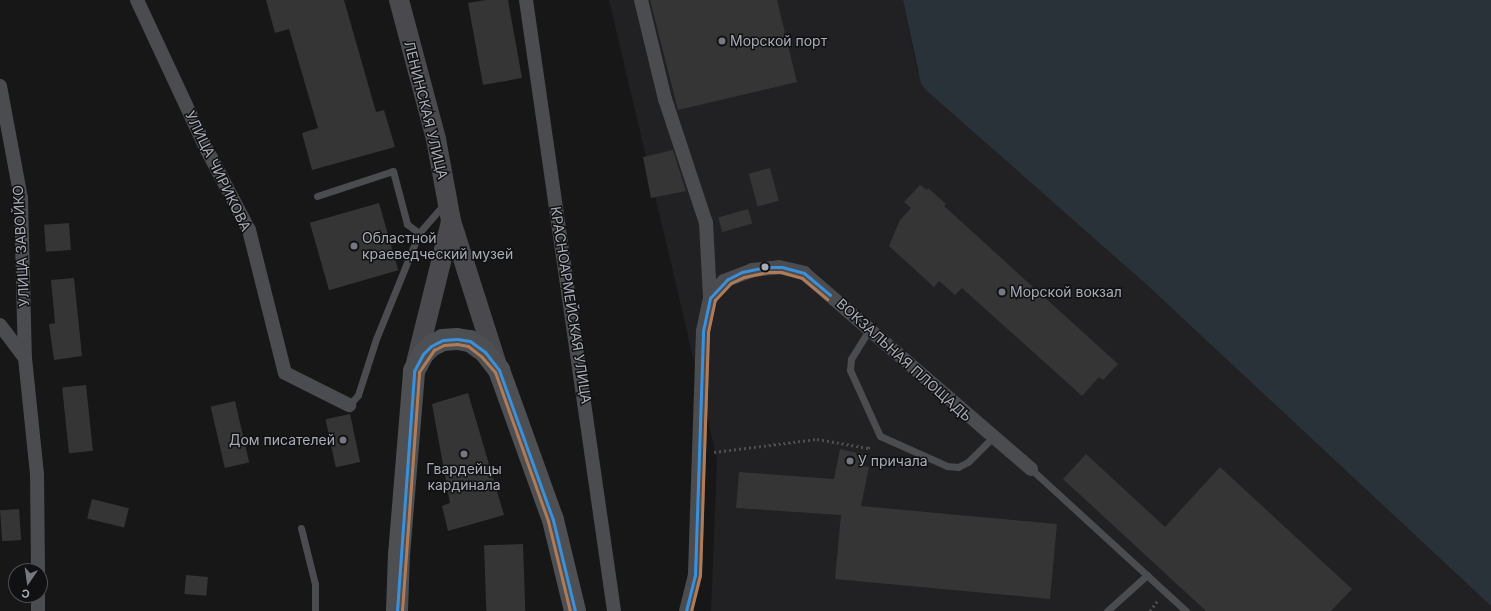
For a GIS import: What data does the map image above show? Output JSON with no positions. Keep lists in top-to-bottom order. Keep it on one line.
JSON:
{"streets":{"main road":["ЛЕНИНСКАЯ УЛИЦА"],"street":["УЛИЦА ЧИРИКОВА","УЛИЦА ЗАВОЙКО","КРАСНОАРМЕЙСКАЯ УЛИЦА","ВОКЗАЛЬНАЯ ПЛОЩАДЬ"]},"places":["Морской порт","Областной краеведческий музей","Морской вокзал","Дом писателей","Гвардейцы кардинала","У причала"],"north":"bottom"}
